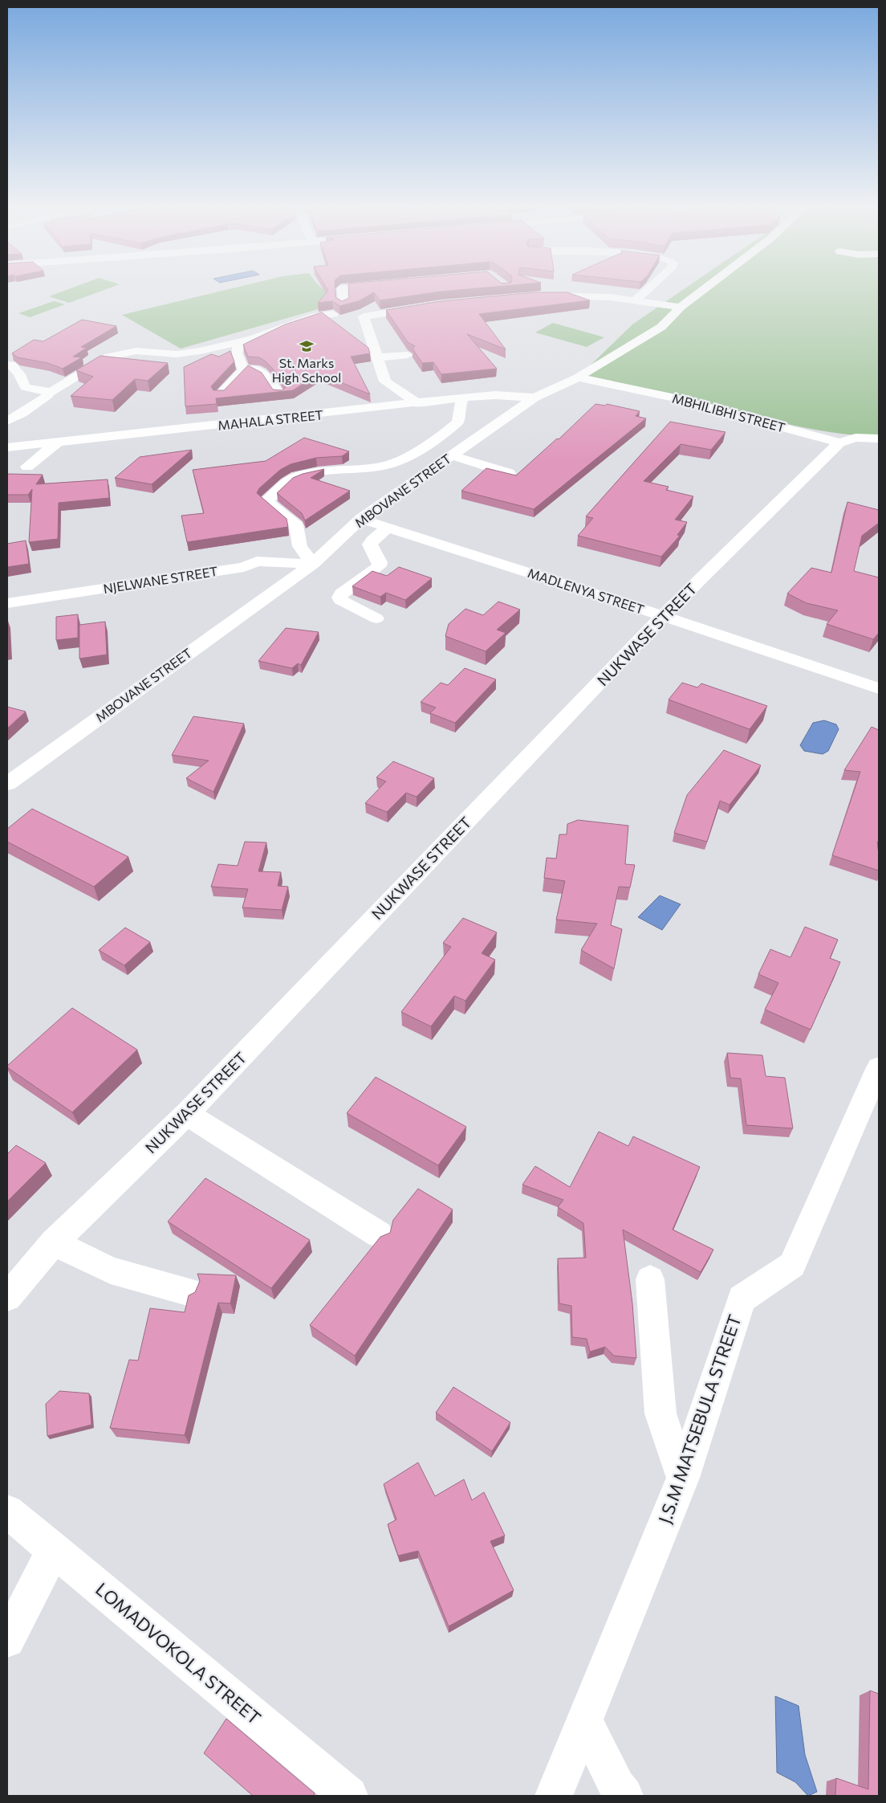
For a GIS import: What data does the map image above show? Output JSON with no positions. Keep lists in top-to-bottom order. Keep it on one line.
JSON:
{"streets":{"street":["MBHILIBHI STREET","MAHALA STREET","MBOVANE STREET","NJELWANE STREET","MADLENYA STREET","NUKWASE STREET","J.S.M MATSEBULA STREET","LOMADVOKOLA STREET"]},"crossings":[["MBHILIBHI STREET","MBOVANE STREET"],["MBHILIBHI STREET","NUKWASE STREET"],["MAHALA STREET","MBOVANE STREET"],["MBOVANE STREET","NJELWANE STREET"],["MBOVANE STREET","MADLENYA STREET"],["MADLENYA STREET","NUKWASE STREET"]],"places":{"school or university":["St. Marks High School"]}}
